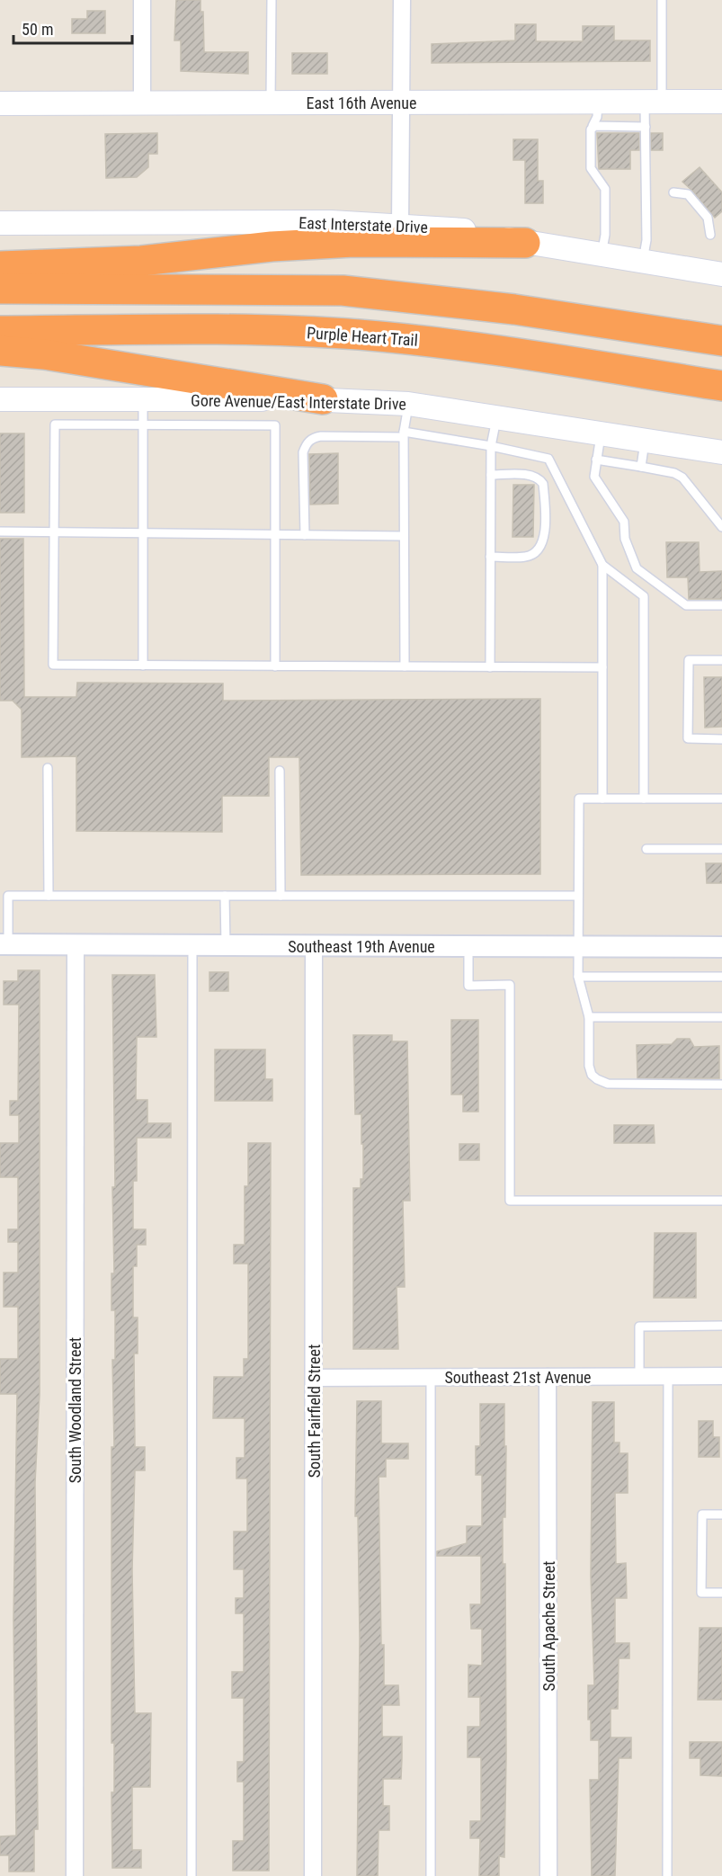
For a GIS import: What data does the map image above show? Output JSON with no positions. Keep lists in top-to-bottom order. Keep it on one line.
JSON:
{"streets":{"highway":["Purple Heart Trail"],"main road":["East 16th Avenue","East Interstate Drive","Gore Avenue/East Interstate Drive"],"street":["Southeast 19th Avenue","Southeast 21st Avenue","South Woodland Street","South Fairfield Street","South Apache Street"]},"crossings":[["Southeast 19th Avenue","South Woodland Street"],["Southeast 19th Avenue","South Fairfield Street"],["Southeast 21st Avenue","South Fairfield Street"],["Southeast 21st Avenue","South Apache Street"]],"scale_bar":"50 m"}
